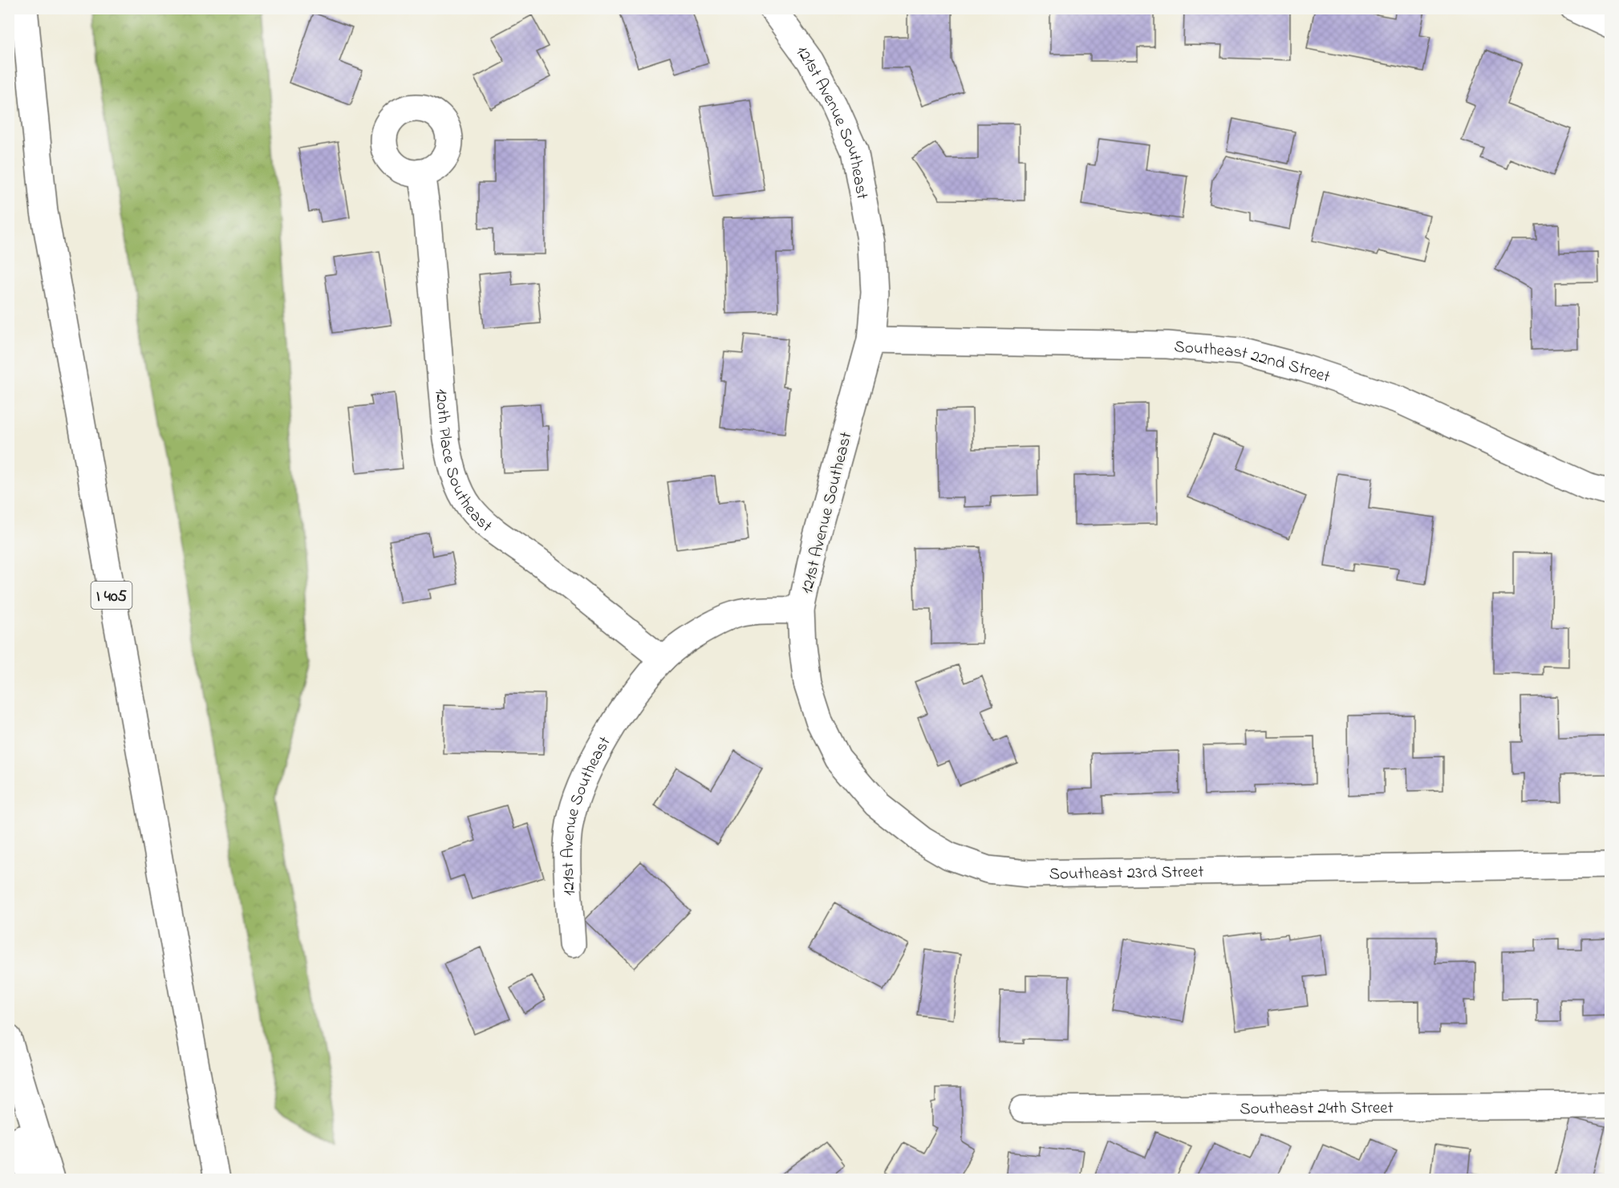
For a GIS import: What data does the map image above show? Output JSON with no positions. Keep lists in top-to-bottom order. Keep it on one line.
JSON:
{"streets":{"main road":["121st Avenue Southeast","Southeast 22nd Street","120th Place Southeast","I 405","Southeast 23rd Street","Southeast 24th Street"]},"crossings":[["121st Avenue Southeast","Southeast 22nd Street"],["121st Avenue Southeast","120th Place Southeast"],["121st Avenue Southeast","Southeast 23rd Street"]]}
